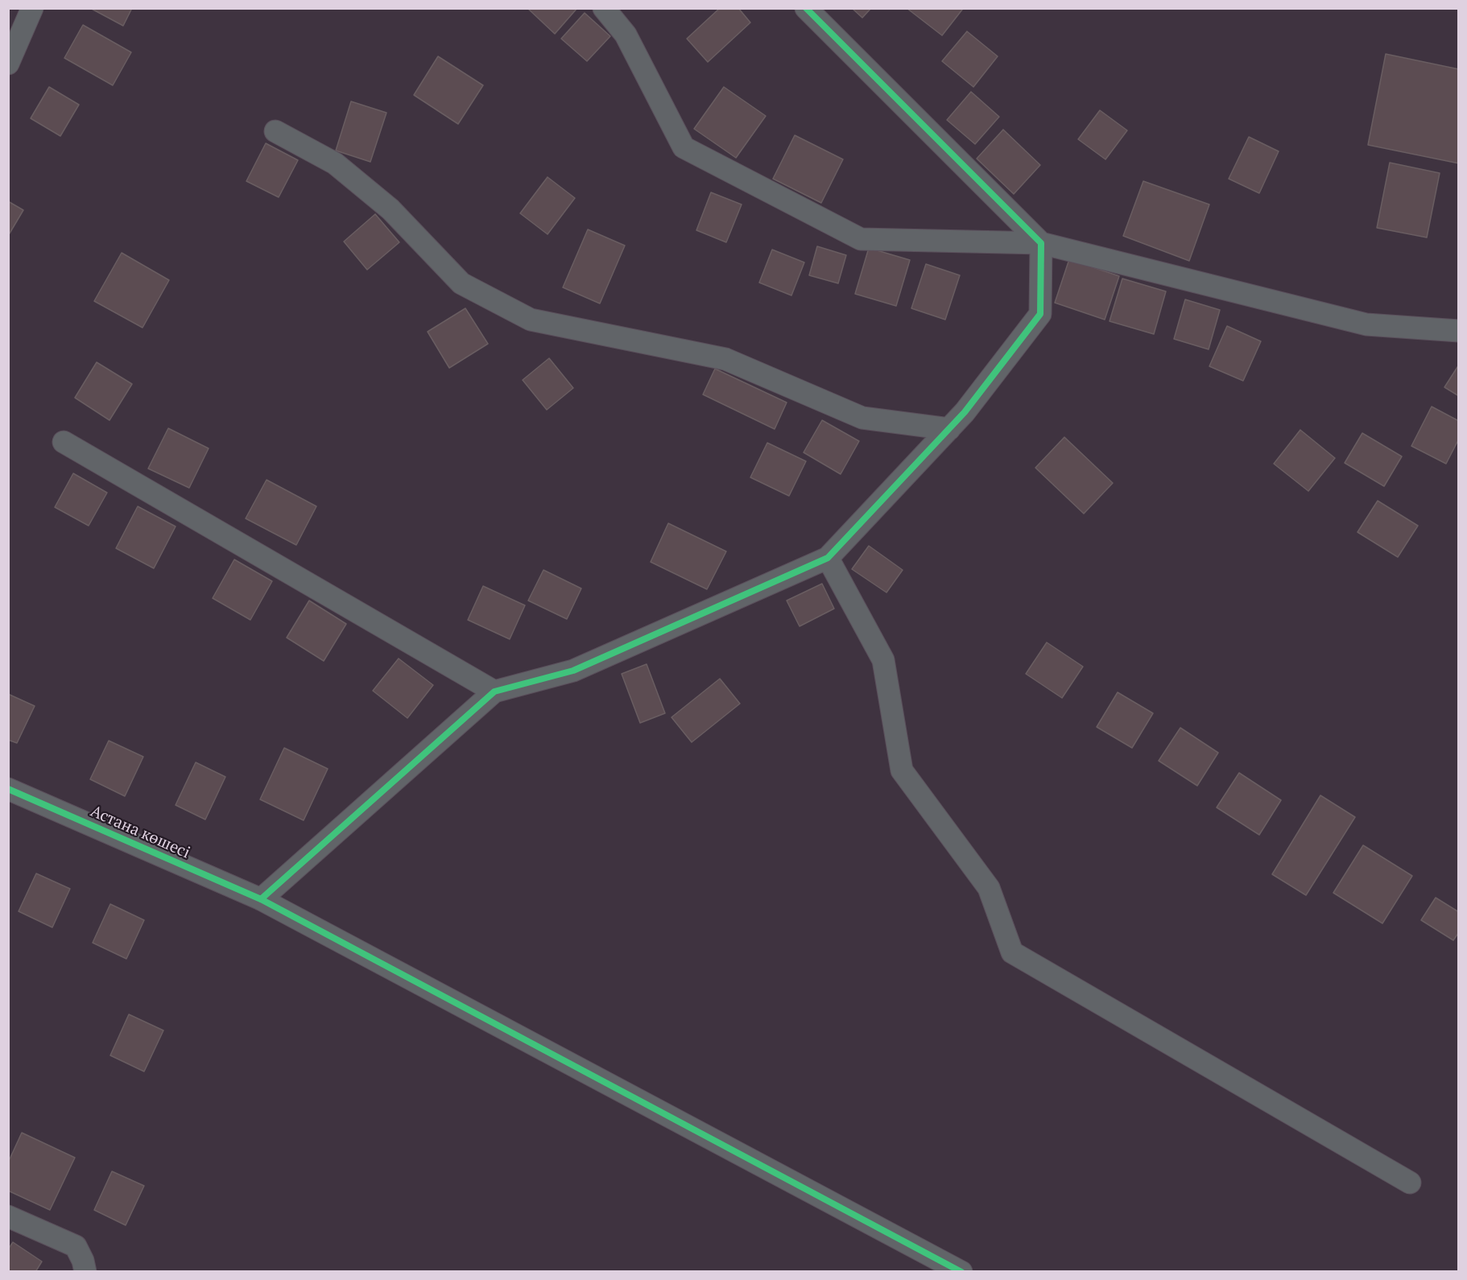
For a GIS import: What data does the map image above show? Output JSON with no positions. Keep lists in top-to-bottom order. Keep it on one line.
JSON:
{"streets":{"street":["Астана көшесі"]}}
